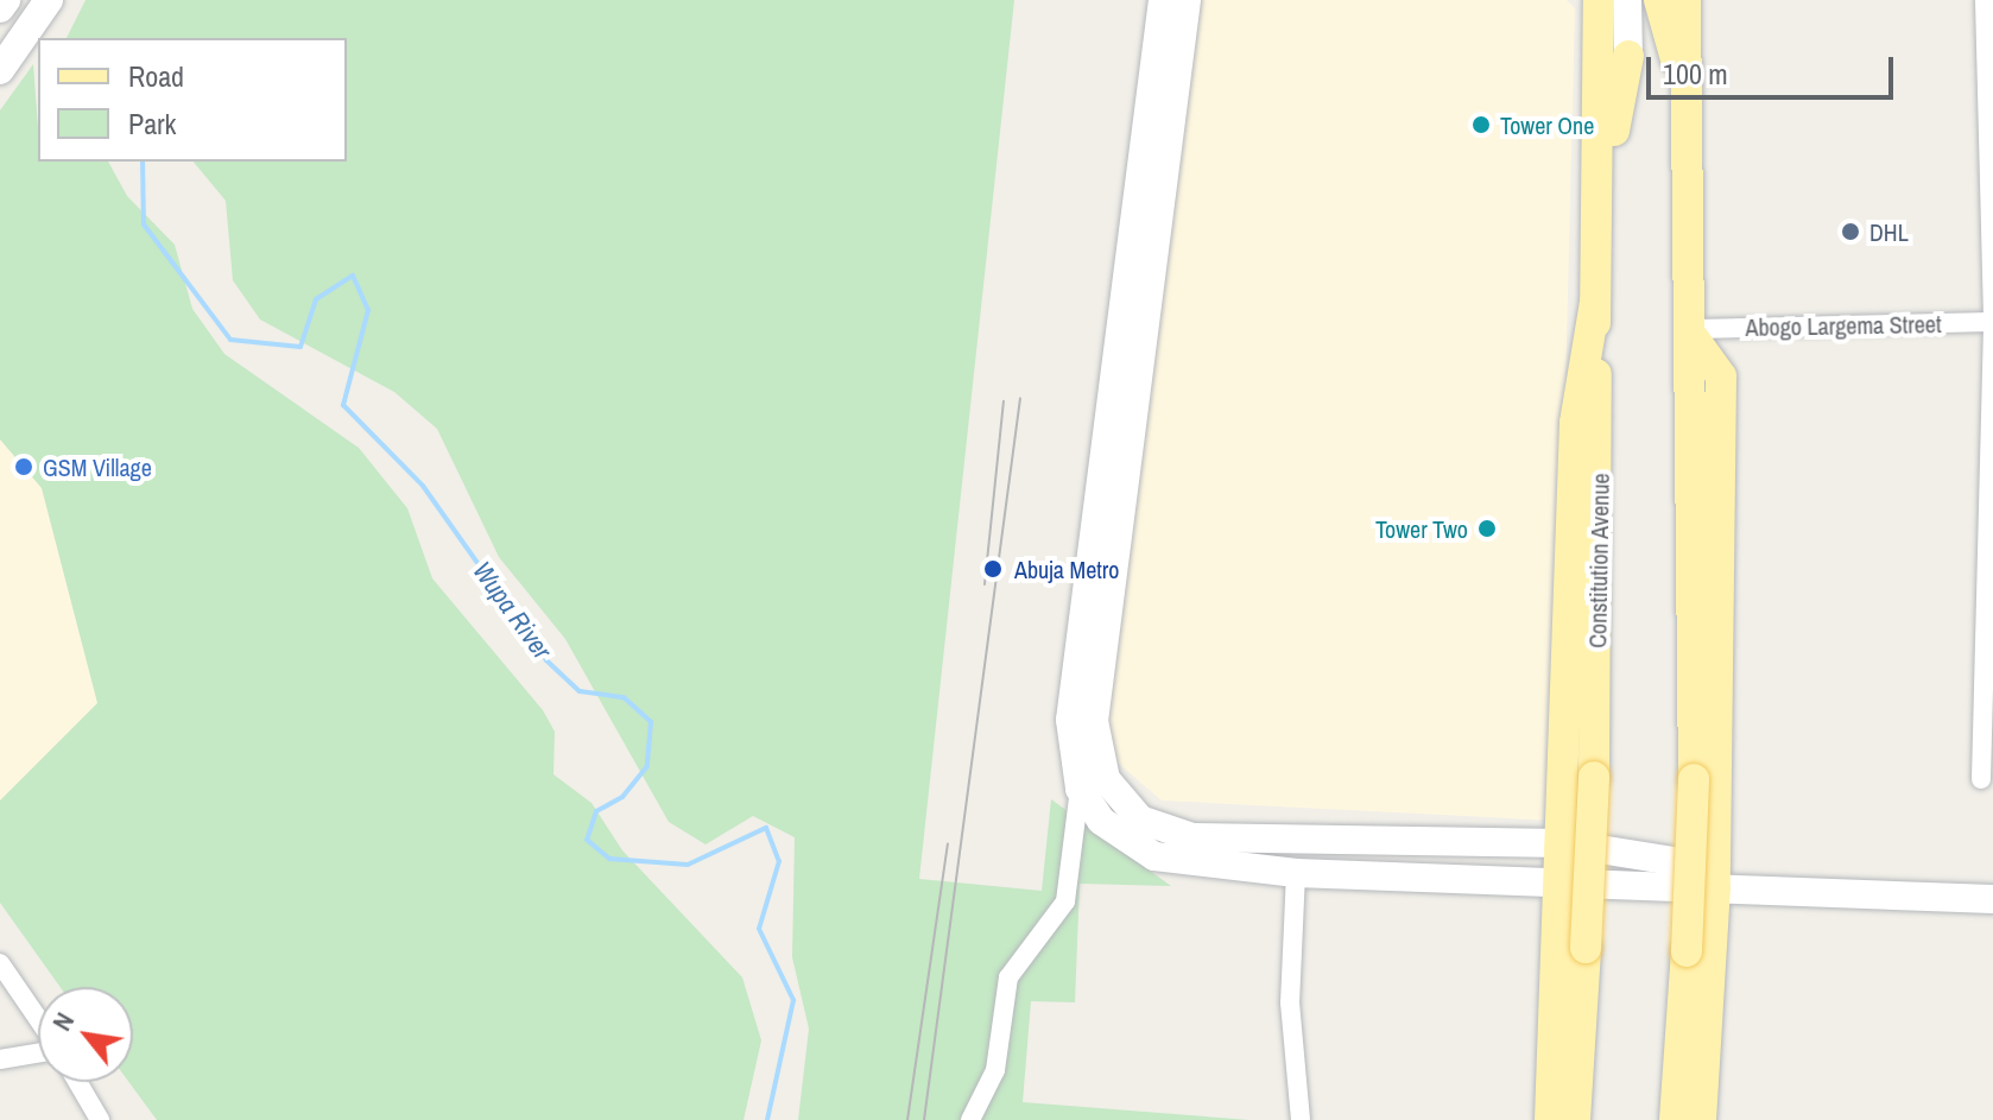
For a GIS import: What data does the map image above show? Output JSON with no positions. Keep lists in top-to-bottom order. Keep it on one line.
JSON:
{"streets":{"main road":["Constitution Avenue"],"street":["Abogo Largema Street"]},"water":["Wupa River"],"places":["Tower One","DHL","GSM Village","Tower Two","Abuja Metro"],"legend":["Road","Park"],"scale_bar":"100 m","north":"top left"}
